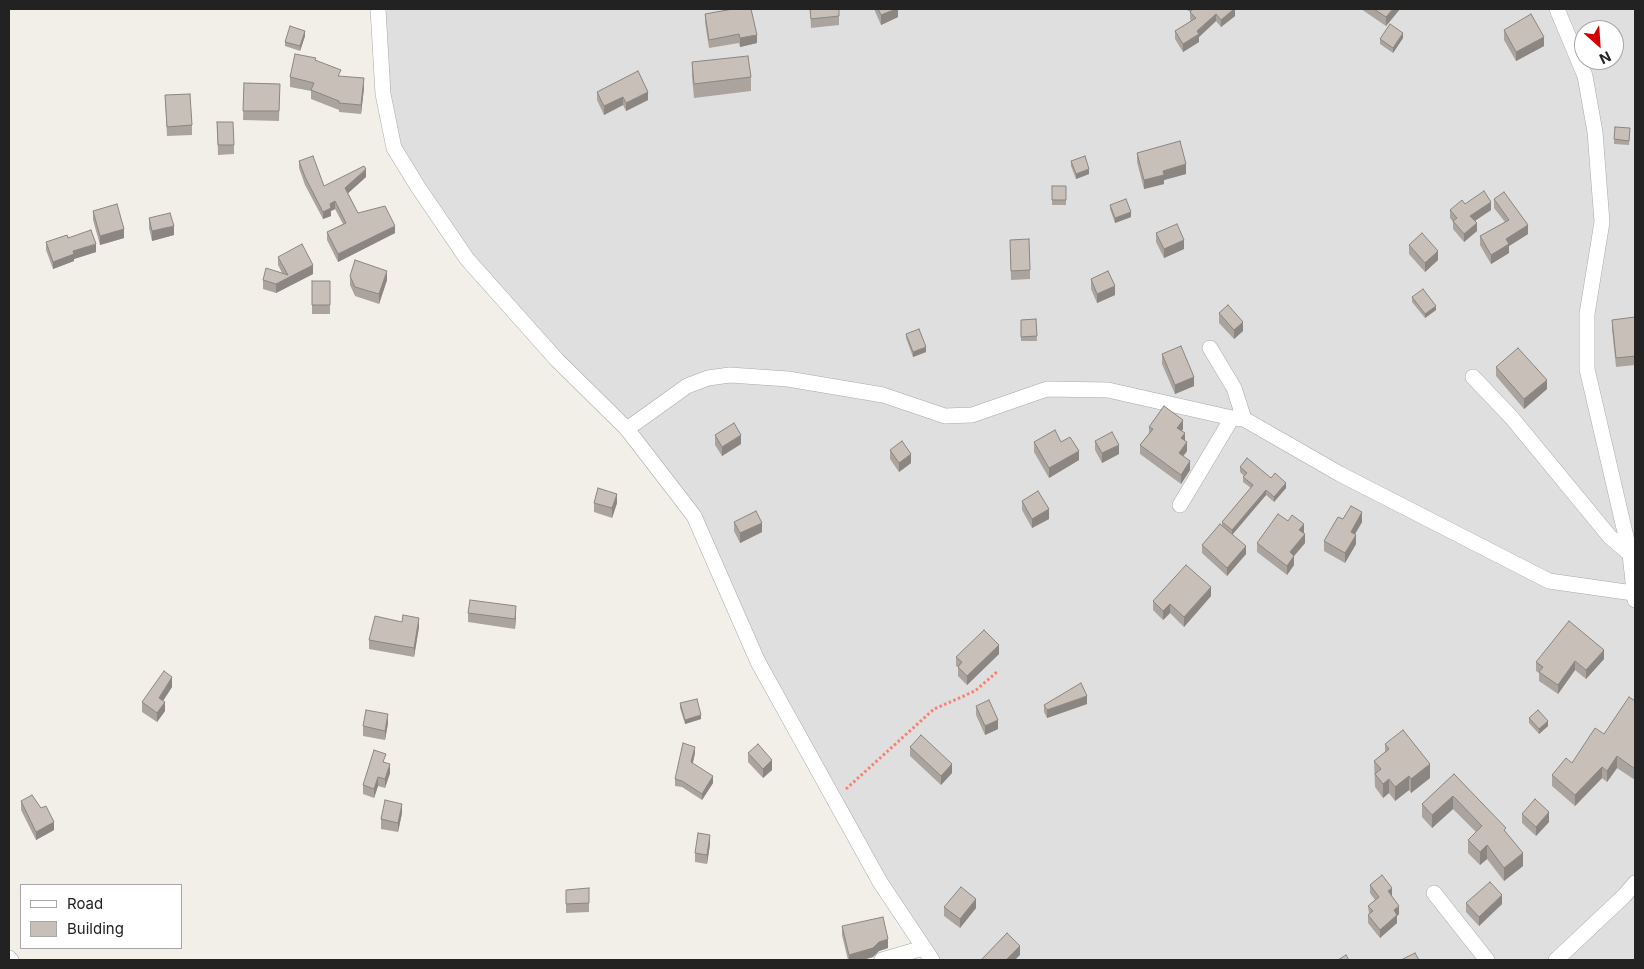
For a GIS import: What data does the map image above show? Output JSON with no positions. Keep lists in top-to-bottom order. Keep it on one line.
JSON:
{"legend":["Road","Building"],"north":"bottom right"}
